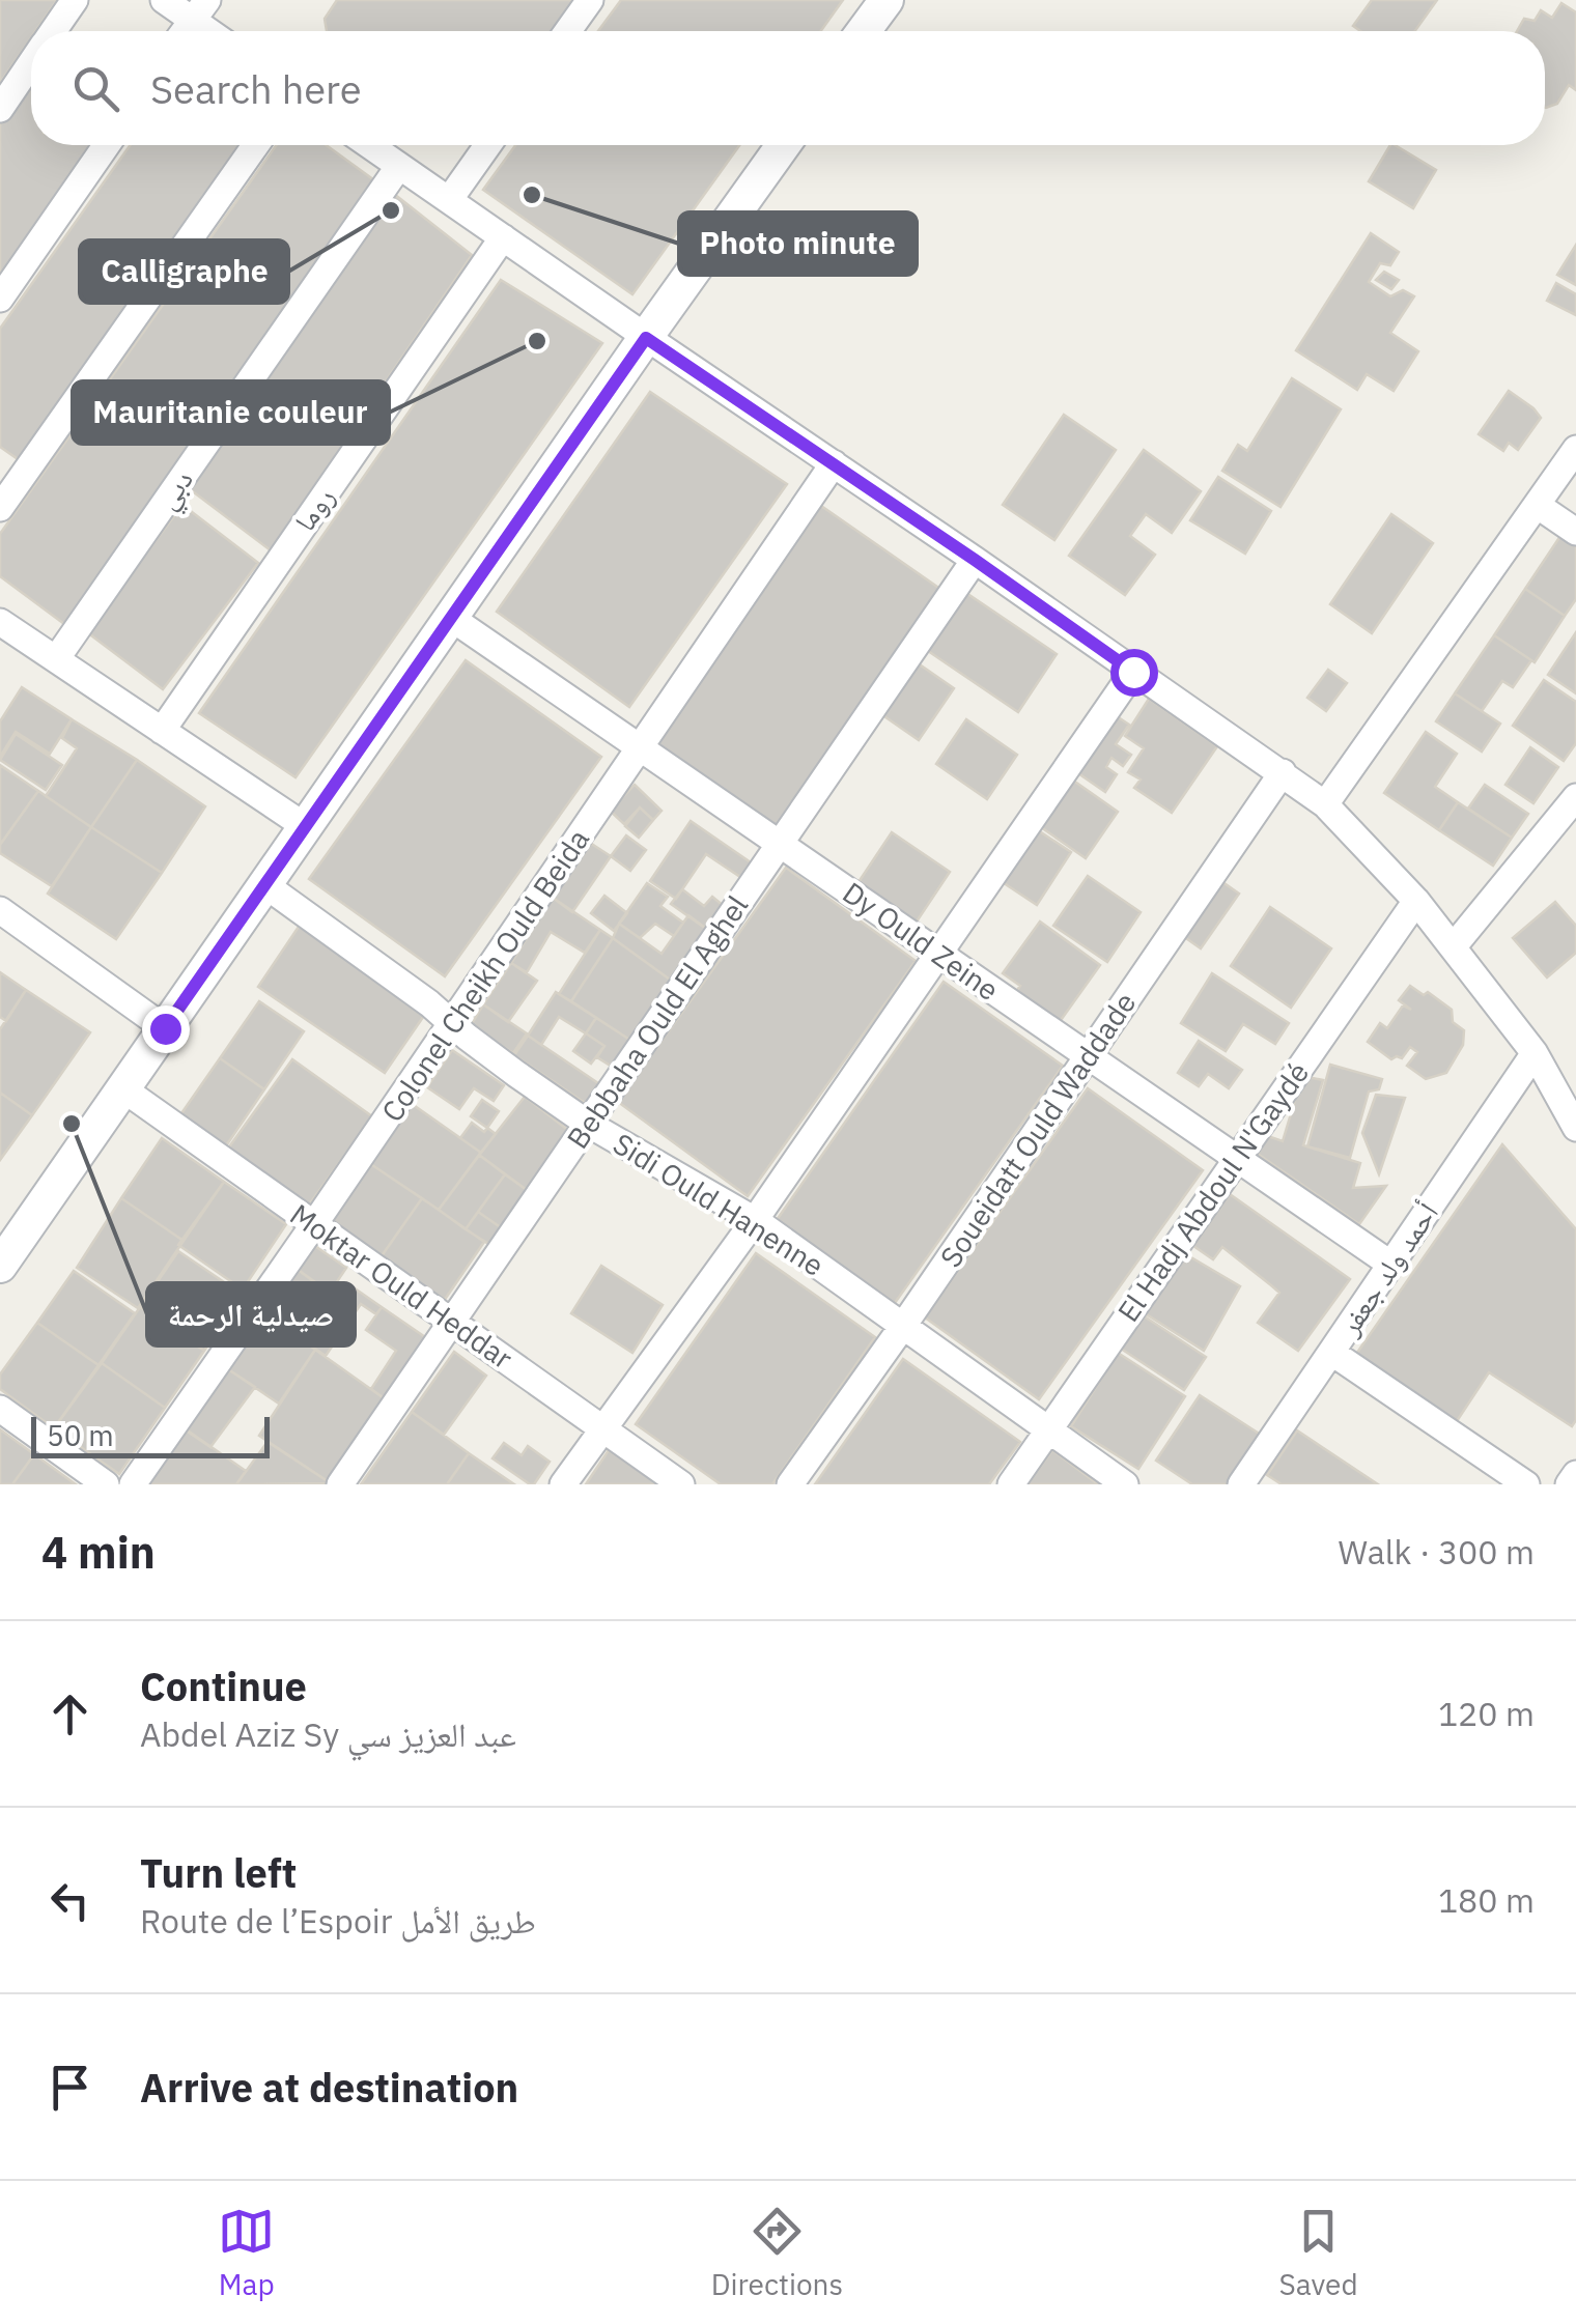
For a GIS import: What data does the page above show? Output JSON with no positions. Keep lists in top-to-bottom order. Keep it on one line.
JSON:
{"streets":{"street":["دبي","روما","Dy Ould Zeine","Colonel Cheikh Ould Beida","Bebbaha Ould El Aghel","Soueidatt Ould Waddade","El Hadj Abdoul N'Gaydé","Sidi Ould Hanenne","أحمد ولد جعفر","Moktar Ould Heddar"]},"crossings":[["Dy Ould Zeine","Colonel Cheikh Ould Beida"],["Dy Ould Zeine","Bebbaha Ould El Aghel"],["Dy Ould Zeine","Soueidatt Ould Waddade"],["Dy Ould Zeine","El Hadj Abdoul N'Gaydé"],["Dy Ould Zeine","أحمد ولد جعفر"],["Colonel Cheikh Ould Beida","Sidi Ould Hanenne"],["Colonel Cheikh Ould Beida","Moktar Ould Heddar"],["Bebbaha Ould El Aghel","Sidi Ould Hanenne"],["Bebbaha Ould El Aghel","Moktar Ould Heddar"],["Soueidatt Ould Waddade","Sidi Ould Hanenne"],["El Hadj Abdoul N'Gaydé","Sidi Ould Hanenne"]],"places":["Photo minute","Calligraphe","Mauritanie couleur","صيدلية الرحمة"],"scale_bar":"50 m","page":{"search":"Search here","scale":"50 m","heading":["4 min","Walk · 300 m"],"list":[["Continue","Abdel Aziz Sy عبد العزيز سي","120 m"],["Turn left","Route de l’Espoir طريق الأمل","180 m"],"Arrive at destination"],"nav":["Map","Directions","Saved"]}}
